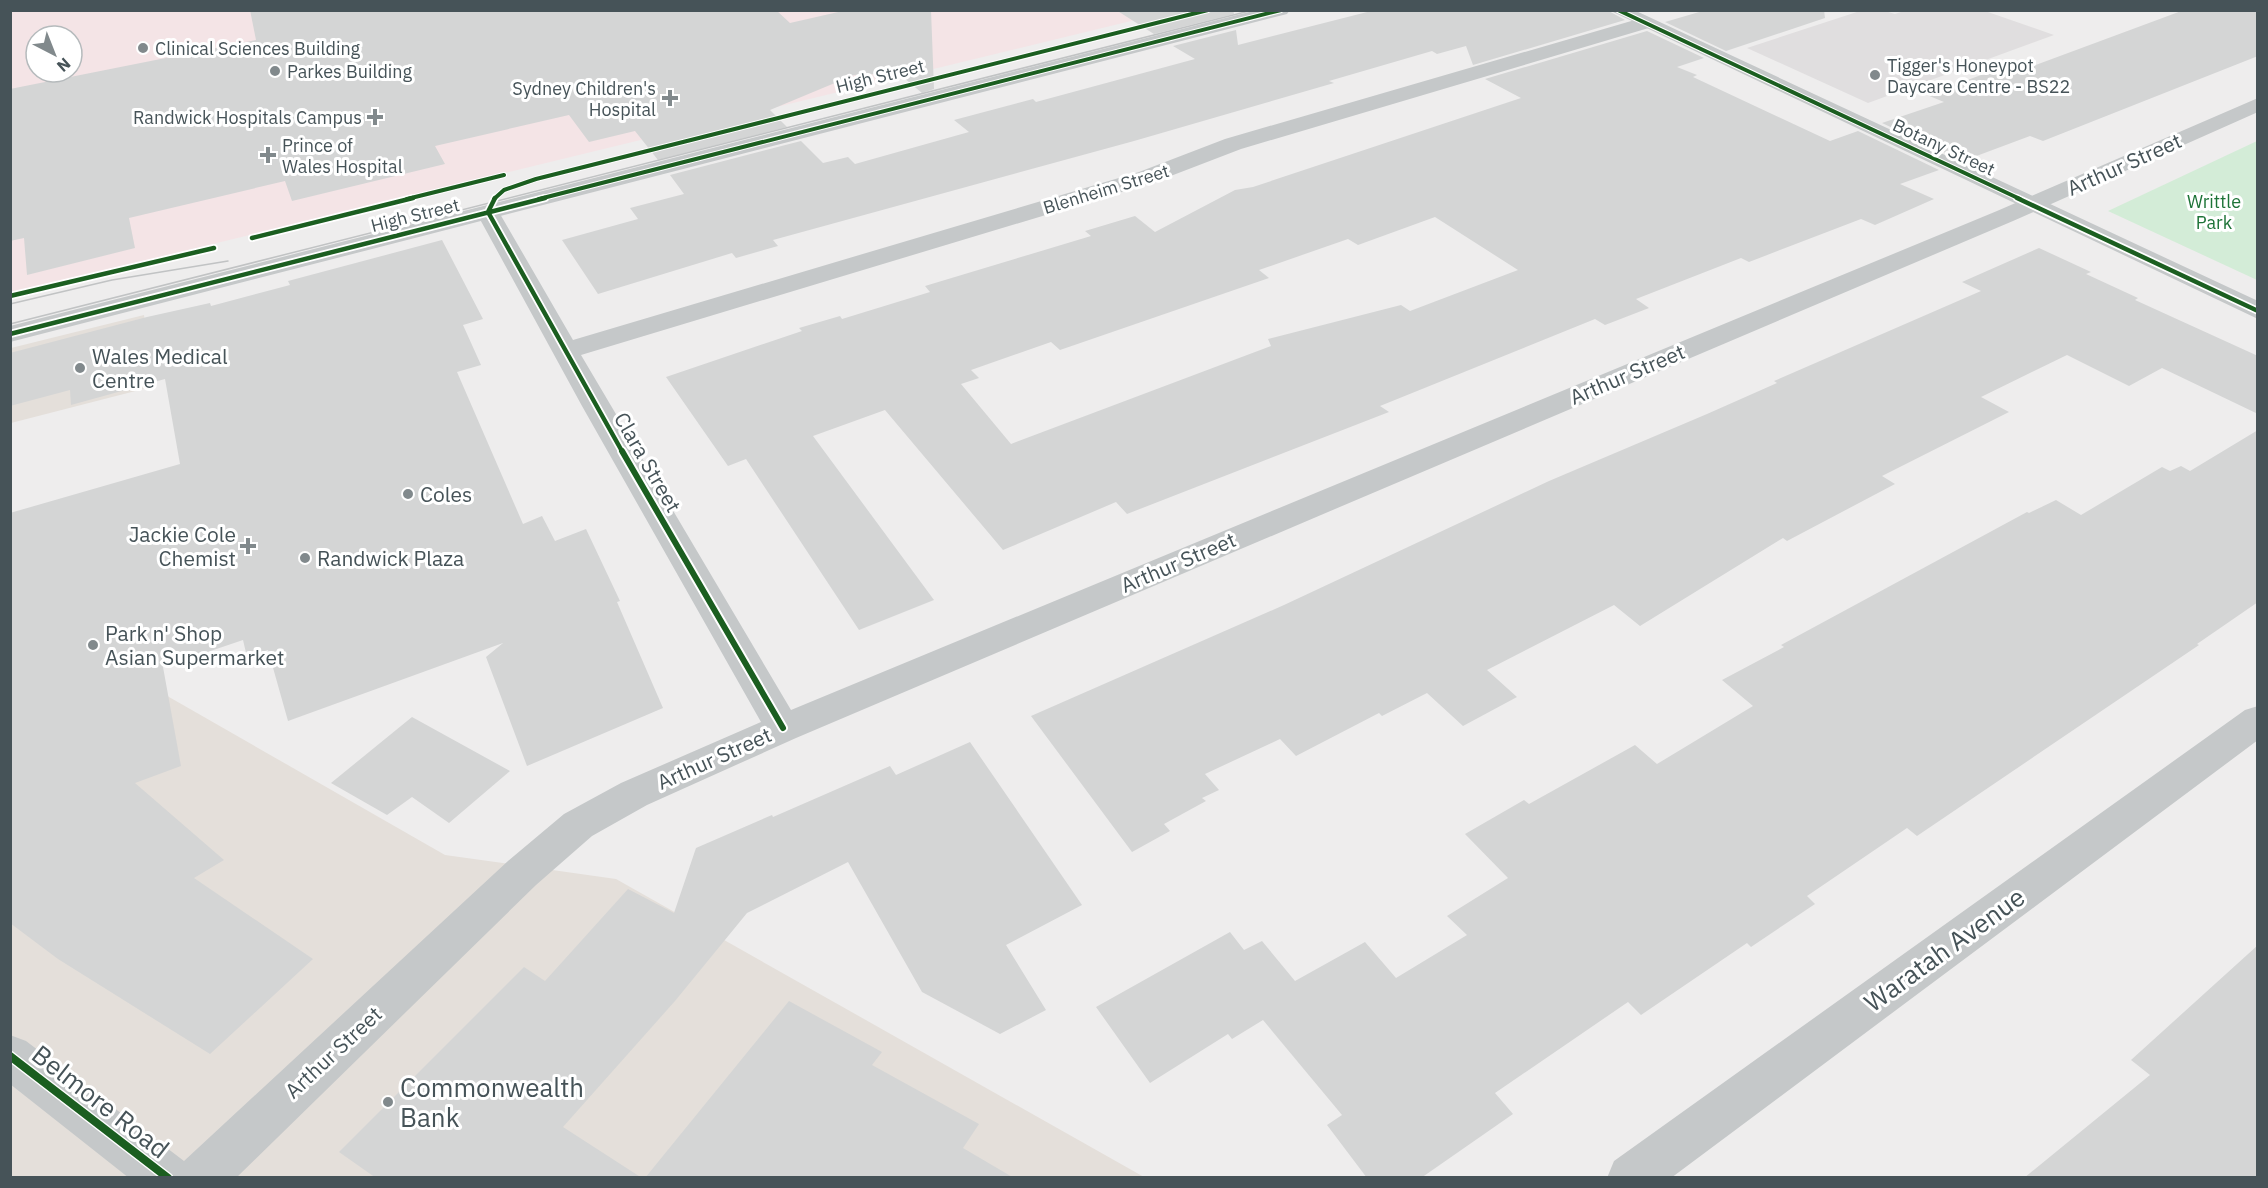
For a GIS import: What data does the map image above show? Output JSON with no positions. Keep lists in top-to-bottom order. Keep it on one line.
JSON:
{"streets":{"street":["High Street","Botany Street","Arthur Street","Blenheim Street","Clara Street","Waratah Avenue","Belmore Road"]},"crossings":[["High Street","Clara Street"],["Botany Street","Arthur Street"],["Botany Street","Blenheim Street"],["Arthur Street","Clara Street"],["Blenheim Street","Clara Street"]],"parks":["Writtle Park"],"places":{"other":["Clinical Sciences Building","Parkes Building","Tigger's Honeypot Daycare Centre - BS22","Wales Medical Centre","Coles","Randwick Plaza","Park n' Shop Asian Supermarket","Commonwealth Bank"],"health":["Sydney Children's Hospital","Randwick Hospitals Campus","Prince of Wales Hospital","Jackie Cole Chemist"]},"north":"bottom right"}
